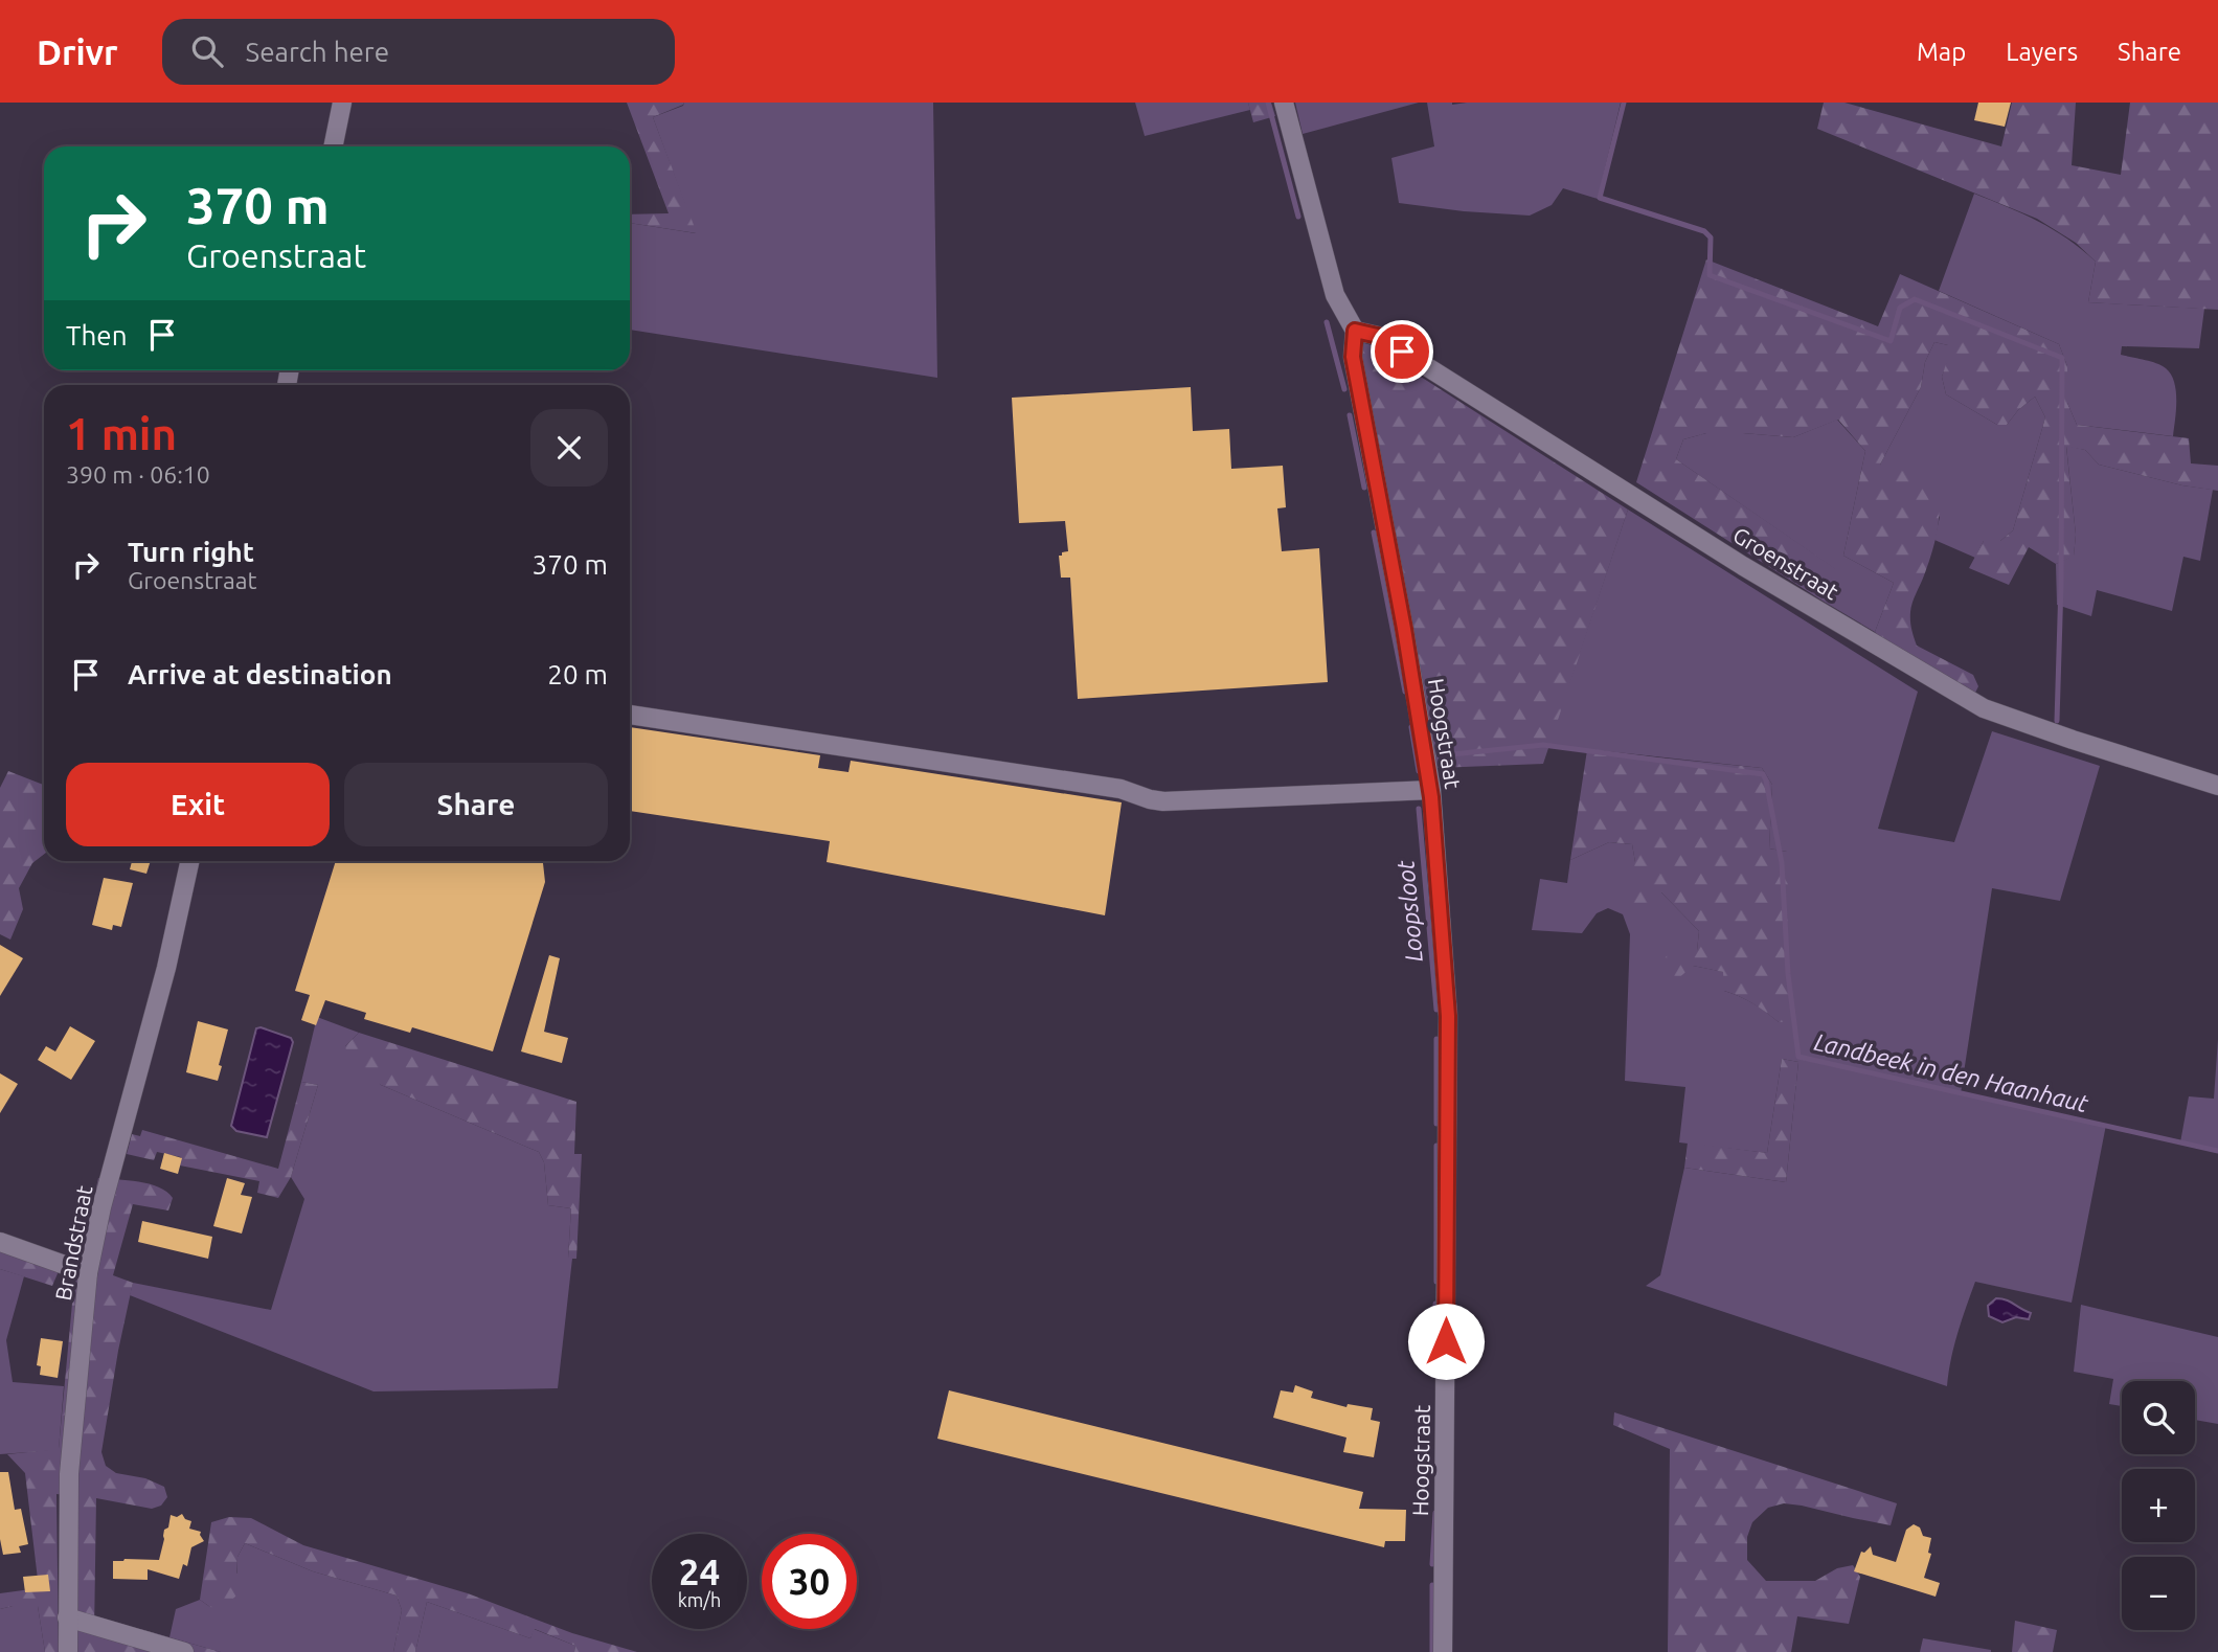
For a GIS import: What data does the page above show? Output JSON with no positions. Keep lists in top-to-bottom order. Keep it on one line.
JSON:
{"streets":{"street":["Groenstraat","Hoogstraat","Brandstraat"]},"crossings":[["Groenstraat","Hoogstraat"]],"water":["Loopsloot","Landbeek in den Haanhaut"],"page":{"header":"Drivr","search":"Search here","nav":["Map","Layers","Share"],"turn":["370 m","Groenstraat"],"then":"Then","heading":["1 min","390 m · 06:10"],"list":[{"name":"Turn right","note":"Groenstraat","value":"370 m"},{"name":"Arrive at destination","value":"20 m"}],"buttons":["Exit","Share"],"map_buttons":["+","−"],"speed":"24 km/h","limit":"30"}}
